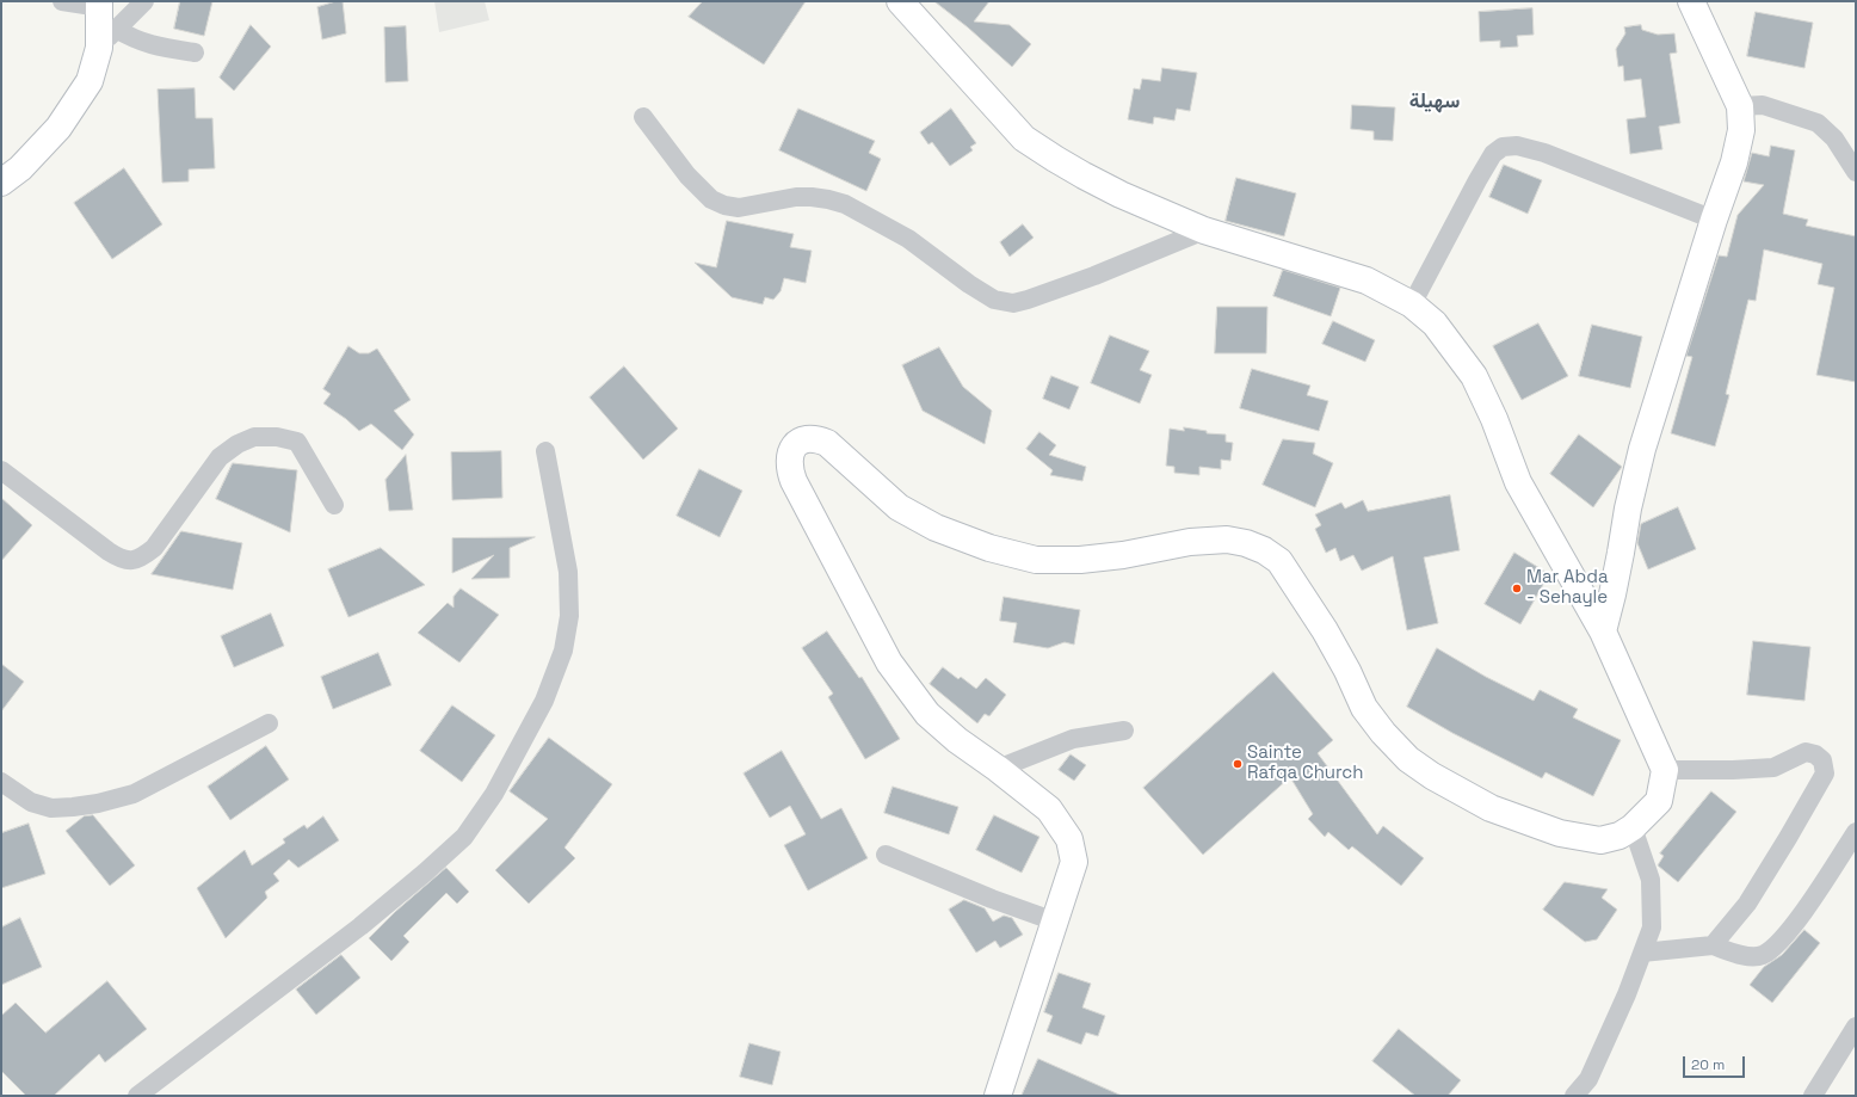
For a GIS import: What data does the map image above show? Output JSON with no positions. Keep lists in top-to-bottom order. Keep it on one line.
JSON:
{"districts":["سهيلة"],"places":["Mar Abda - Sehayle","Sainte Rafqa Church"],"scale_bar":"20 m"}
